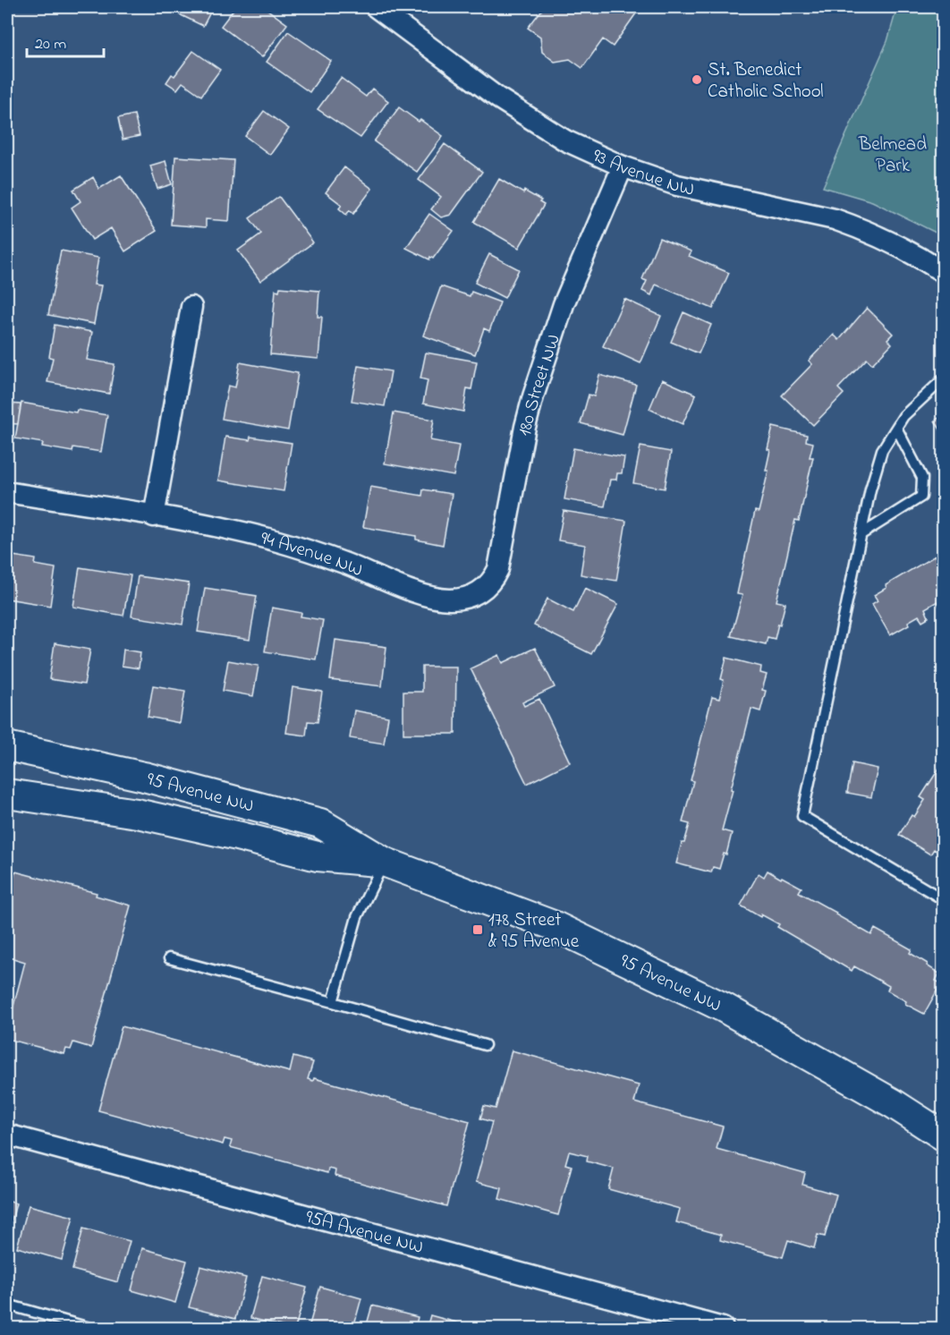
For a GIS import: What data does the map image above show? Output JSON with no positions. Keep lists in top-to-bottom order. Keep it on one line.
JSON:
{"streets":{"street":["93 Avenue NW","180 Street NW","94 Avenue NW","95 Avenue NW","95A Avenue NW"]},"crossings":[["93 Avenue NW","180 Street NW"],["180 Street NW","94 Avenue NW"]],"parks":["Belmead Park"],"places":{"other":["St. Benedict Catholic School"],"transit":["178 Street & 95 Avenue"]},"scale_bar":"20 m"}
